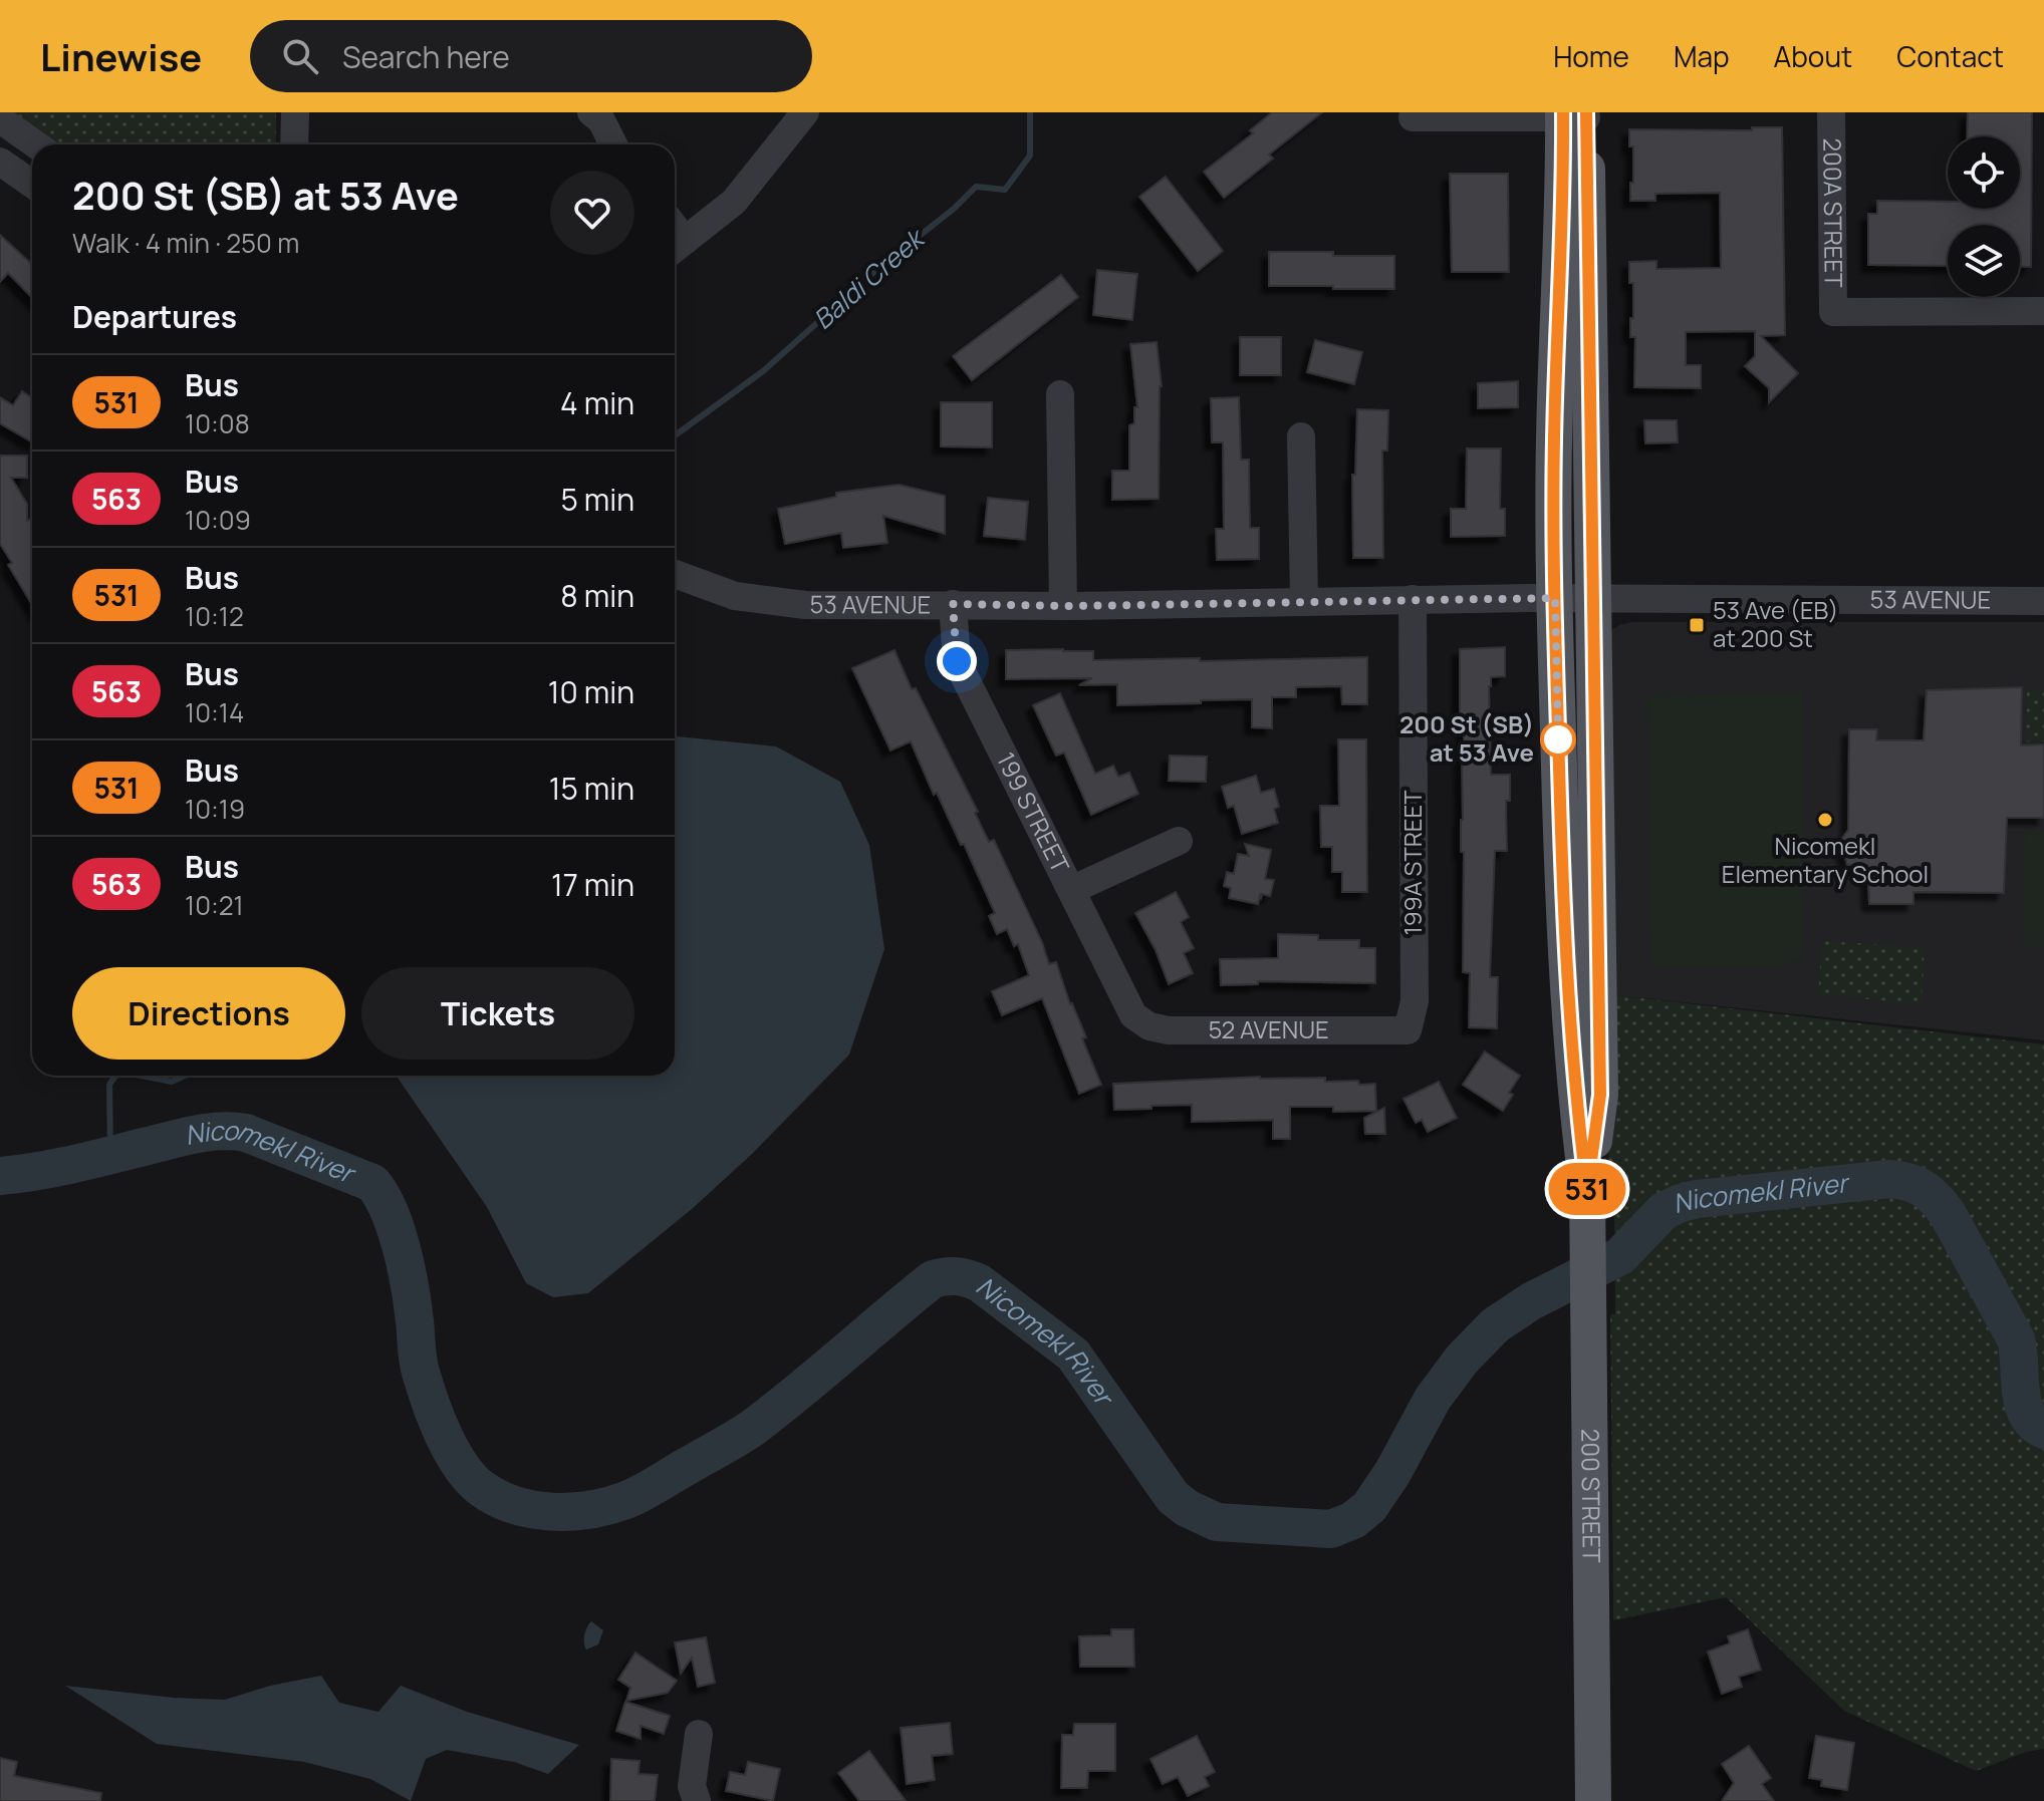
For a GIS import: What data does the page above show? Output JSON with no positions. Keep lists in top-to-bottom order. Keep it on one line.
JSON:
{"streets":{"main road":["200 STREET"],"street":["200A STREET","53 AVENUE","199 STREET","199A STREET","52 AVENUE"]},"crossings":[["53 AVENUE","199 STREET"],["53 AVENUE","199A STREET"],["53 AVENUE","200 STREET"],["199 STREET","52 AVENUE"],["199A STREET","52 AVENUE"]],"water":["Baldi Creek","Nicomekl River"],"places":{"transit":["53 Ave (EB) at 200 St"],"other":["200 St (SB) at 53 Ave","Nicomekl Elementary School"]},"lines":["bus line 531"],"page":{"header":"Linewise","search":"Search here","nav":["Home","Map","About","Contact"],"on_map":"531","heading":[["200 St (SB) at 53 Ave","Walk · 4 min · 250 m"],"Departures"],"list":[{"mark":"531","name":"Bus","note":"10:08","value":"4 min"},{"mark":"563","name":"Bus","note":"10:09","value":"5 min"},{"mark":"531","name":"Bus","note":"10:12","value":"8 min"},{"mark":"563","name":"Bus","note":"10:14","value":"10 min"},{"mark":"531","name":"Bus","note":"10:19","value":"15 min"},{"mark":"563","name":"Bus","note":"10:21","value":"17 min"}],"buttons":["Directions","Tickets"]}}
